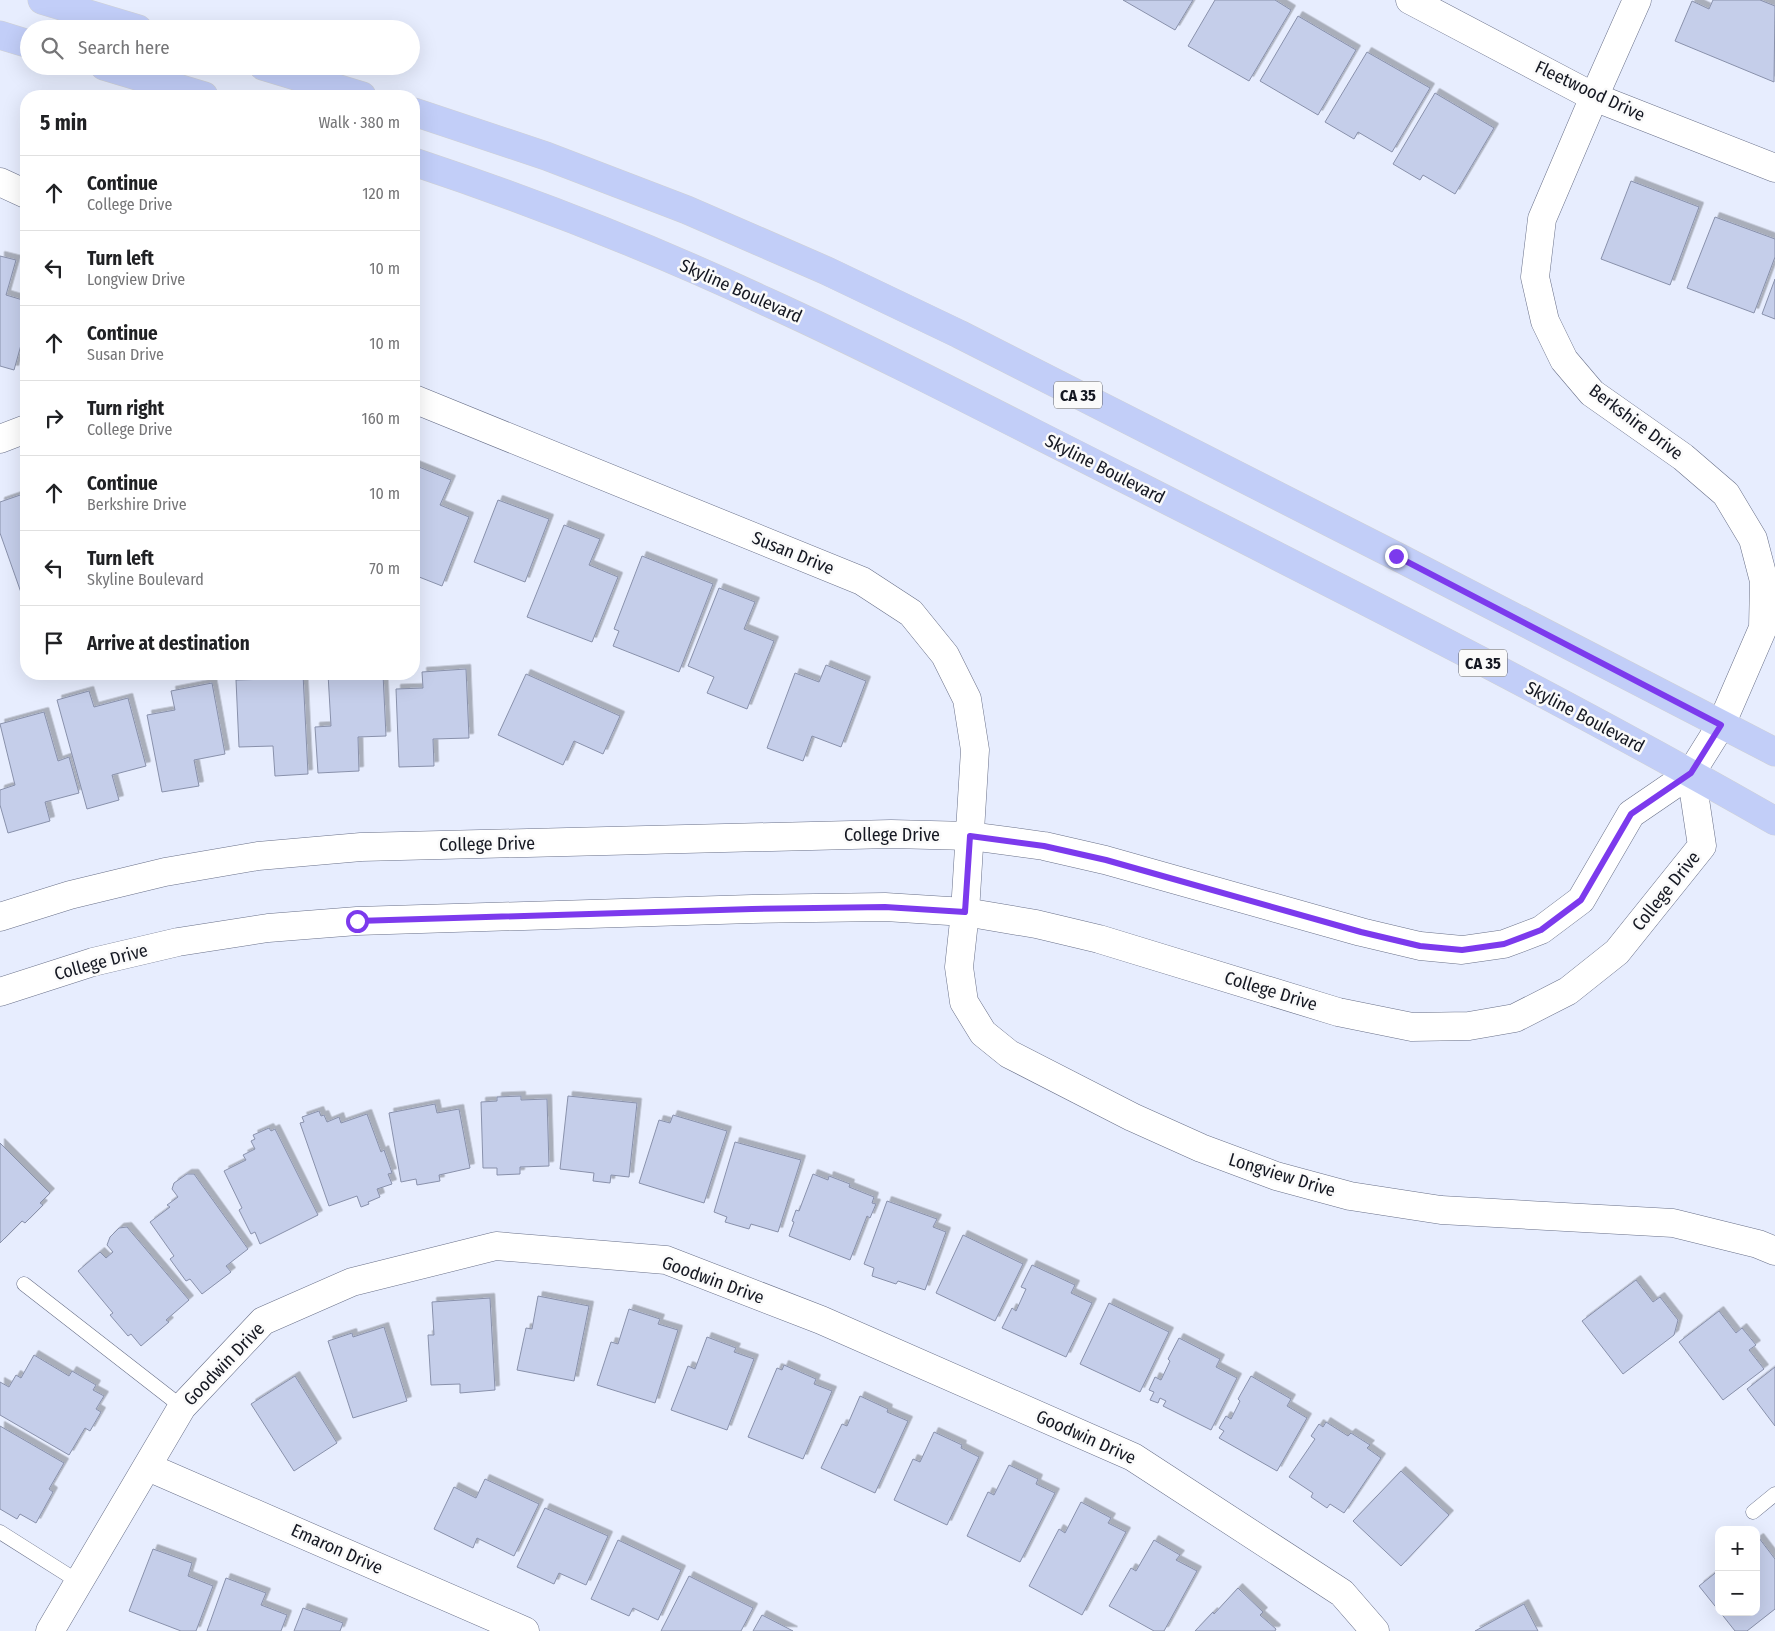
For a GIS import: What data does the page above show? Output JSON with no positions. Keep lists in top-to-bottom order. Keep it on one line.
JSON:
{"streets":{"main road":["Skyline Boulevard","CA 35"],"street":["Fleetwood Drive","Berkshire Drive","Susan Drive","College Drive","Longview Drive","Goodwin Drive","Emaron Drive"]},"crossings":[["Fleetwood Drive","Berkshire Drive"],["Skyline Boulevard","Berkshire Drive"],["Skyline Boulevard","College Drive"],["CA 35","Berkshire Drive"],["Berkshire Drive","College Drive"],["Susan Drive","College Drive"],["Susan Drive","Longview Drive"],["College Drive","Longview Drive"],["Goodwin Drive","Emaron Drive"]],"page":{"search":"Search here","heading":["5 min","Walk · 380 m"],"list":[["Continue","College Drive","120 m"],["Turn left","Longview Drive","10 m"],["Continue","Susan Drive","10 m"],["Turn right","College Drive","160 m"],["Continue","Berkshire Drive","10 m"],["Turn left","Skyline Boulevard","70 m"],"Arrive at destination"],"map_buttons":["+","−"]}}
